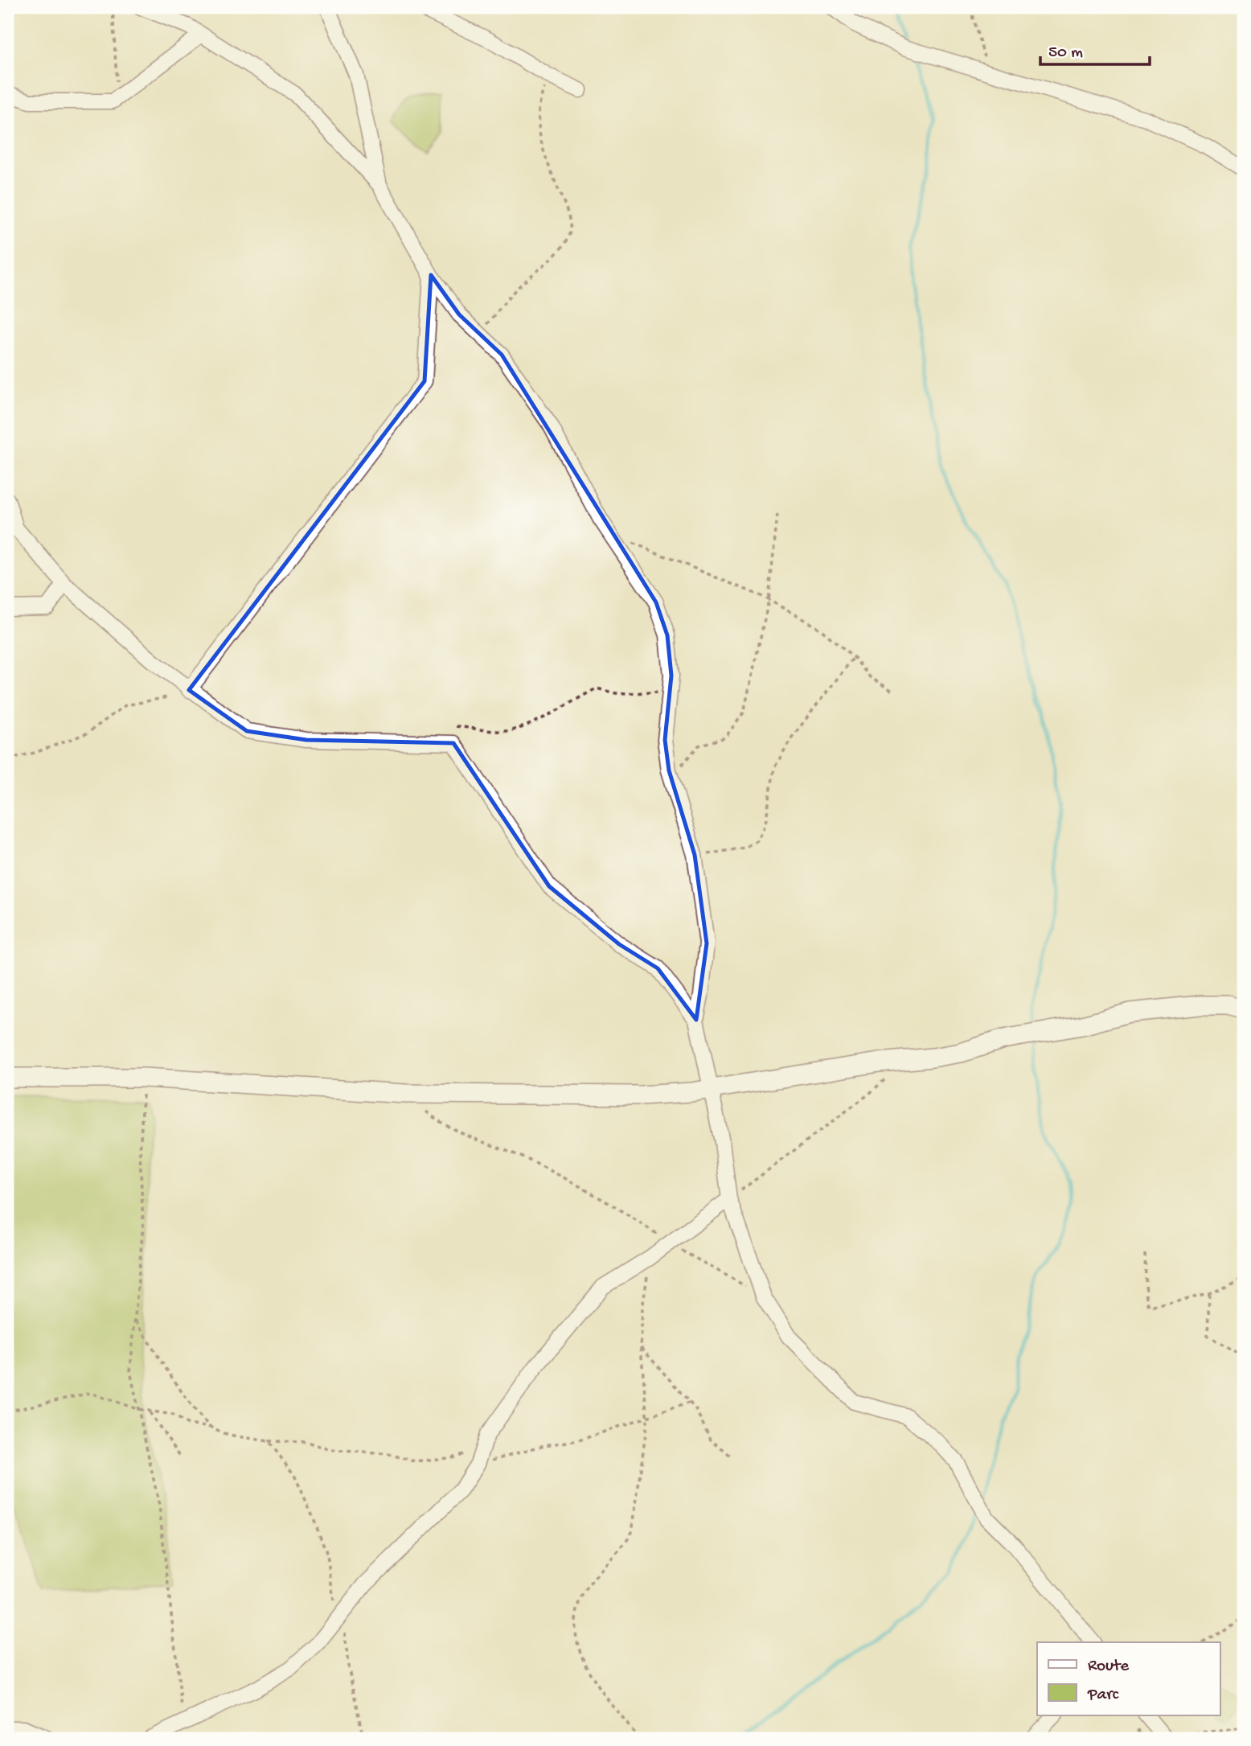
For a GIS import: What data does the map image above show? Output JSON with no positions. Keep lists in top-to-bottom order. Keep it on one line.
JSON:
{"legend":["Route","Parc"],"scale_bar":"50 m"}
